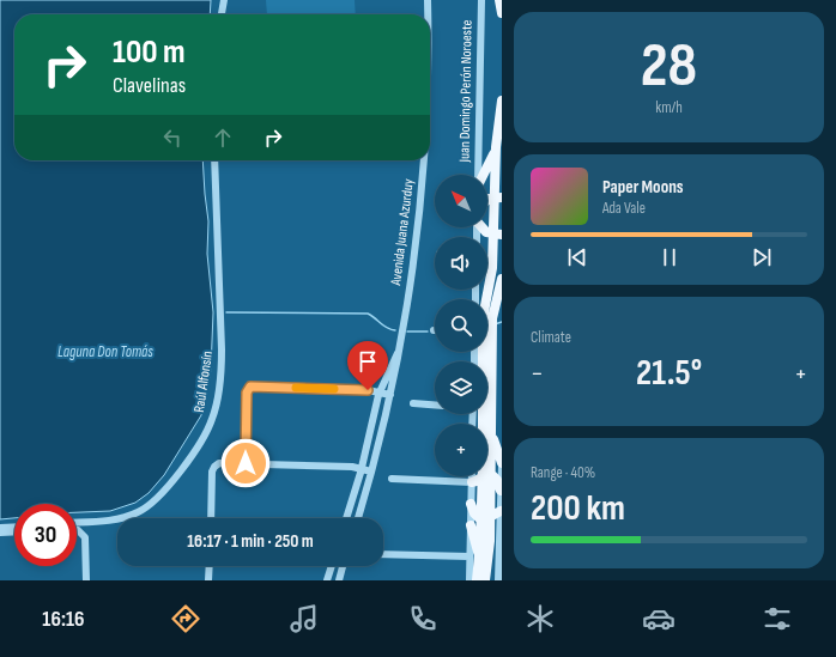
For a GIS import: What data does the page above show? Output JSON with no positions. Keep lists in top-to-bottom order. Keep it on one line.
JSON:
{"streets":{"street":["Juan Domingo Perón Noroeste","Avenida Juana Azurduy","Raúl Alfonsín"]},"water":["Laguna Don Tomás"],"north":"top left","page":{"tile":[["28","km/h"],"Climate",["Range · 40%","200 km"]],"turn":["100 m","Clavelinas"],"song":["Paper Moons","Ada Vale"],"map_buttons":"+","heat":["−","21.5°","+"],"limit":"30","trip":"16:17 · 1 min · 250 m","tabs":"16:16"}}
